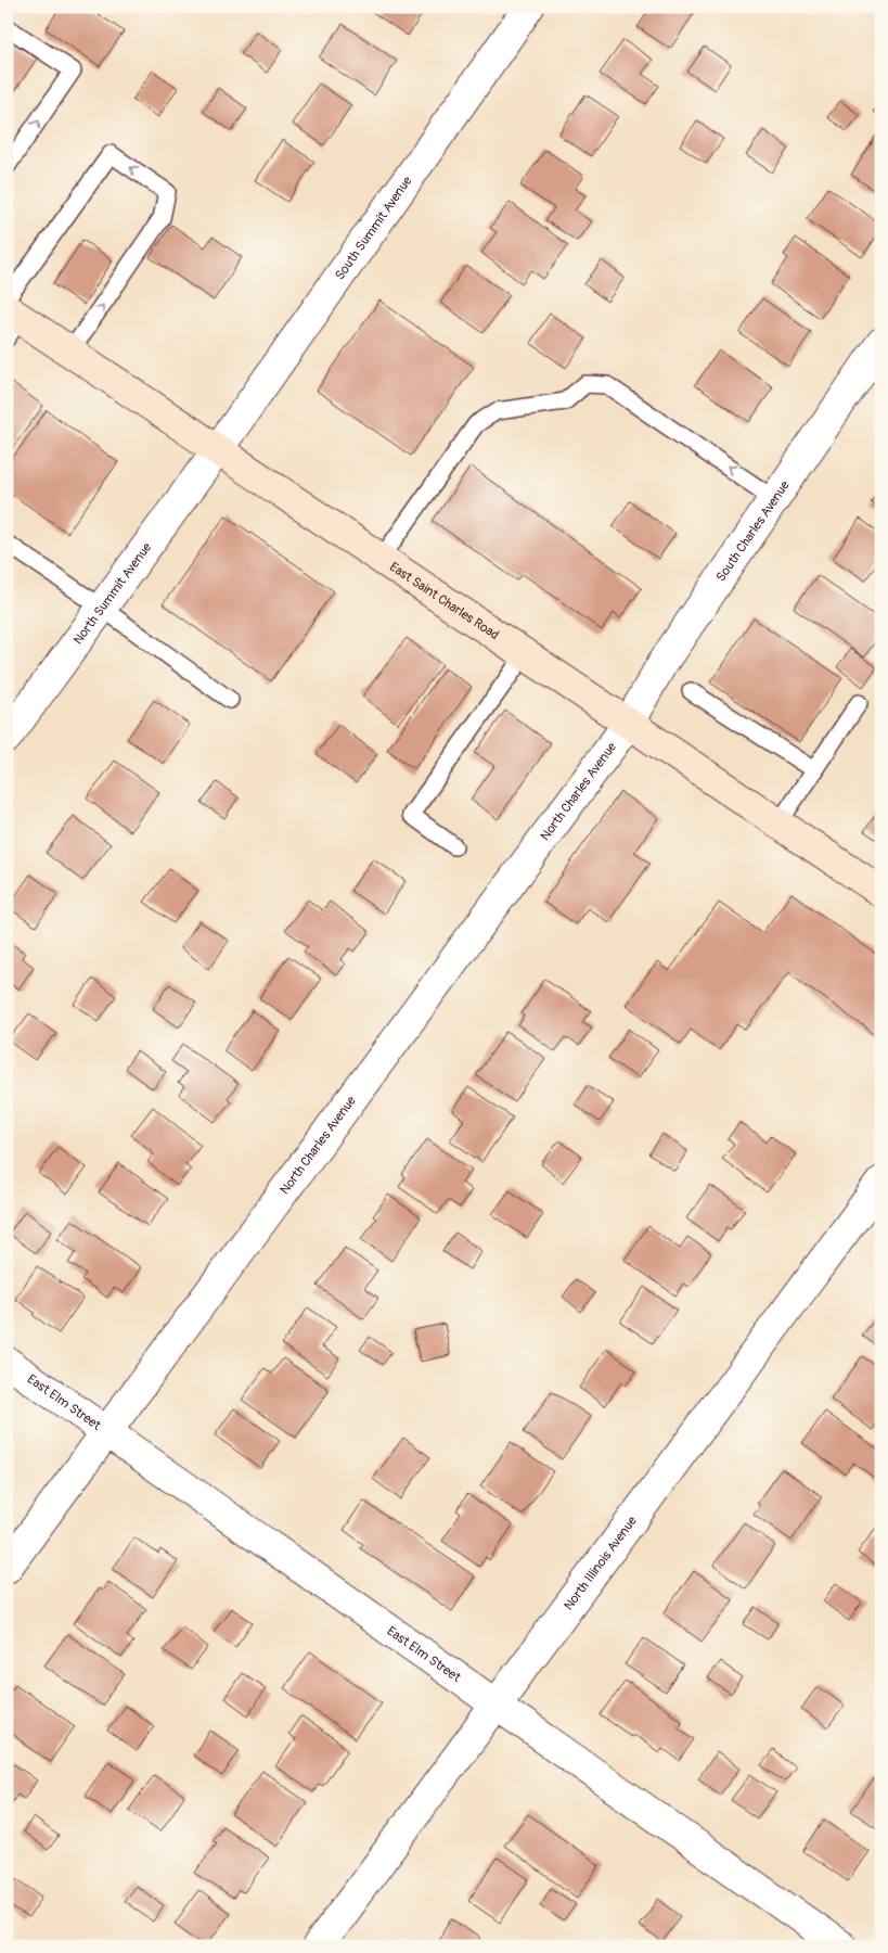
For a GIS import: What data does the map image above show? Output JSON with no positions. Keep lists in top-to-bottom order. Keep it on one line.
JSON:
{"streets":{"main road":["East Saint Charles Road"],"street":["South Summit Avenue","South Charles Avenue","North Summit Avenue","North Charles Avenue","East Elm Street","North Illinois Avenue"]},"crossings":[["South Summit Avenue","North Summit Avenue"],["South Summit Avenue","East Saint Charles Road"],["South Charles Avenue","East Saint Charles Road"],["South Charles Avenue","North Charles Avenue"],["North Summit Avenue","East Saint Charles Road"],["East Saint Charles Road","North Charles Avenue"],["North Charles Avenue","East Elm Street"],["East Elm Street","North Illinois Avenue"]]}
